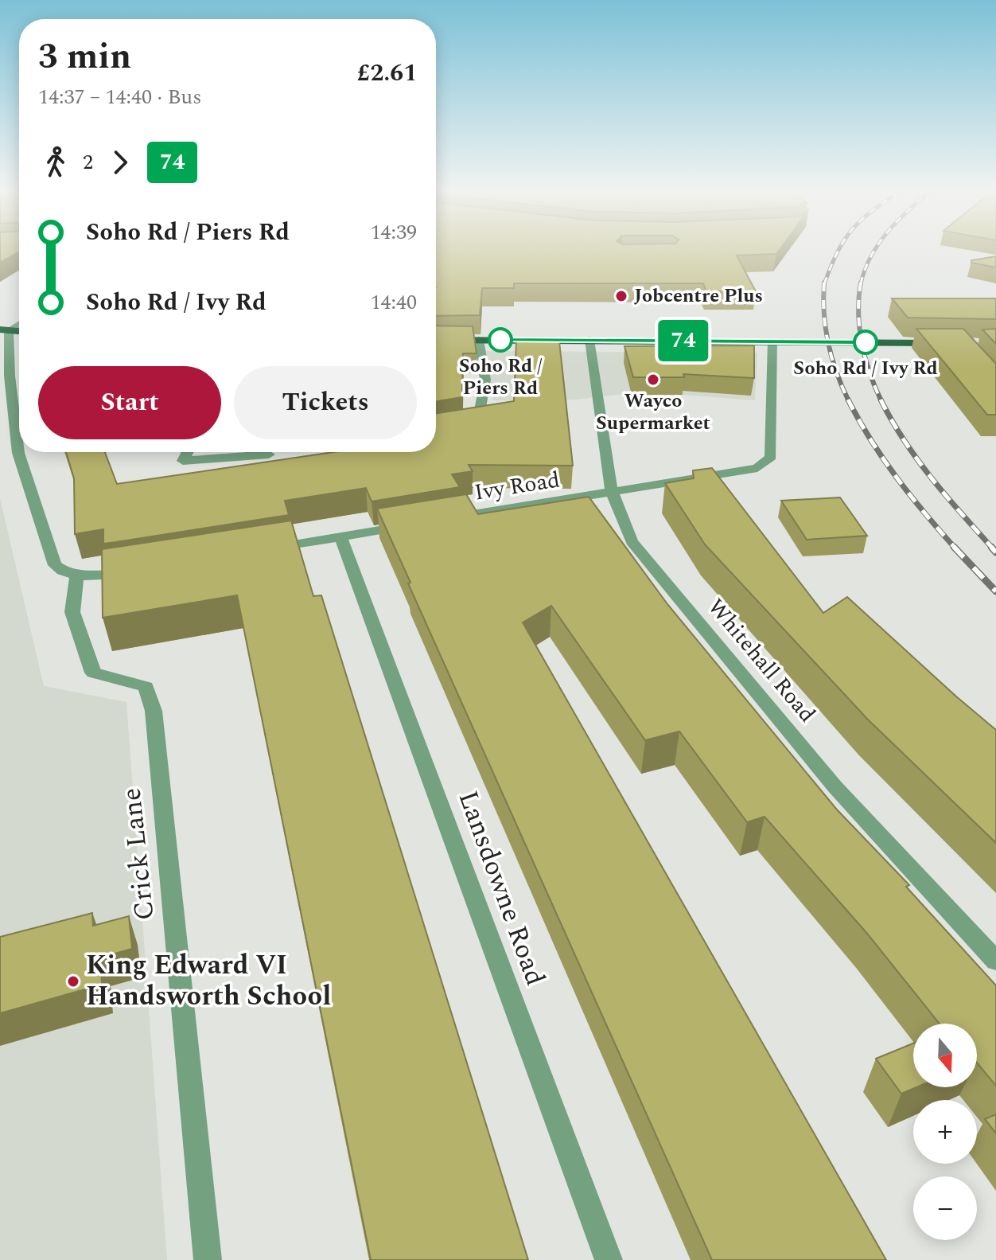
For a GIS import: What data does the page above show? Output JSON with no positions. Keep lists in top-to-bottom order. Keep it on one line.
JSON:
{"streets":{"street":["Ivy Road","Whitehall Road","Crick Lane","Lansdowne Road"]},"crossings":[["Ivy Road","Whitehall Road"]],"places":["Jobcentre Plus","Soho Rd / Piers Rd","Soho Rd / Ivy Rd","Wayco Supermarket","King Edward VI Handsworth School"],"lines":["bus line 74"],"north":"bottom","page":{"on_map":"74","heading":["3 min","14:37 – 14:40 · Bus","£2.61"],"legs":["2","74"],"list":[{"name":"Soho Rd / Piers Rd","value":"14:39"},{"name":"Soho Rd / Ivy Rd","value":"14:40"}],"buttons":["Start","Tickets"],"map_buttons":["+","−"]}}
